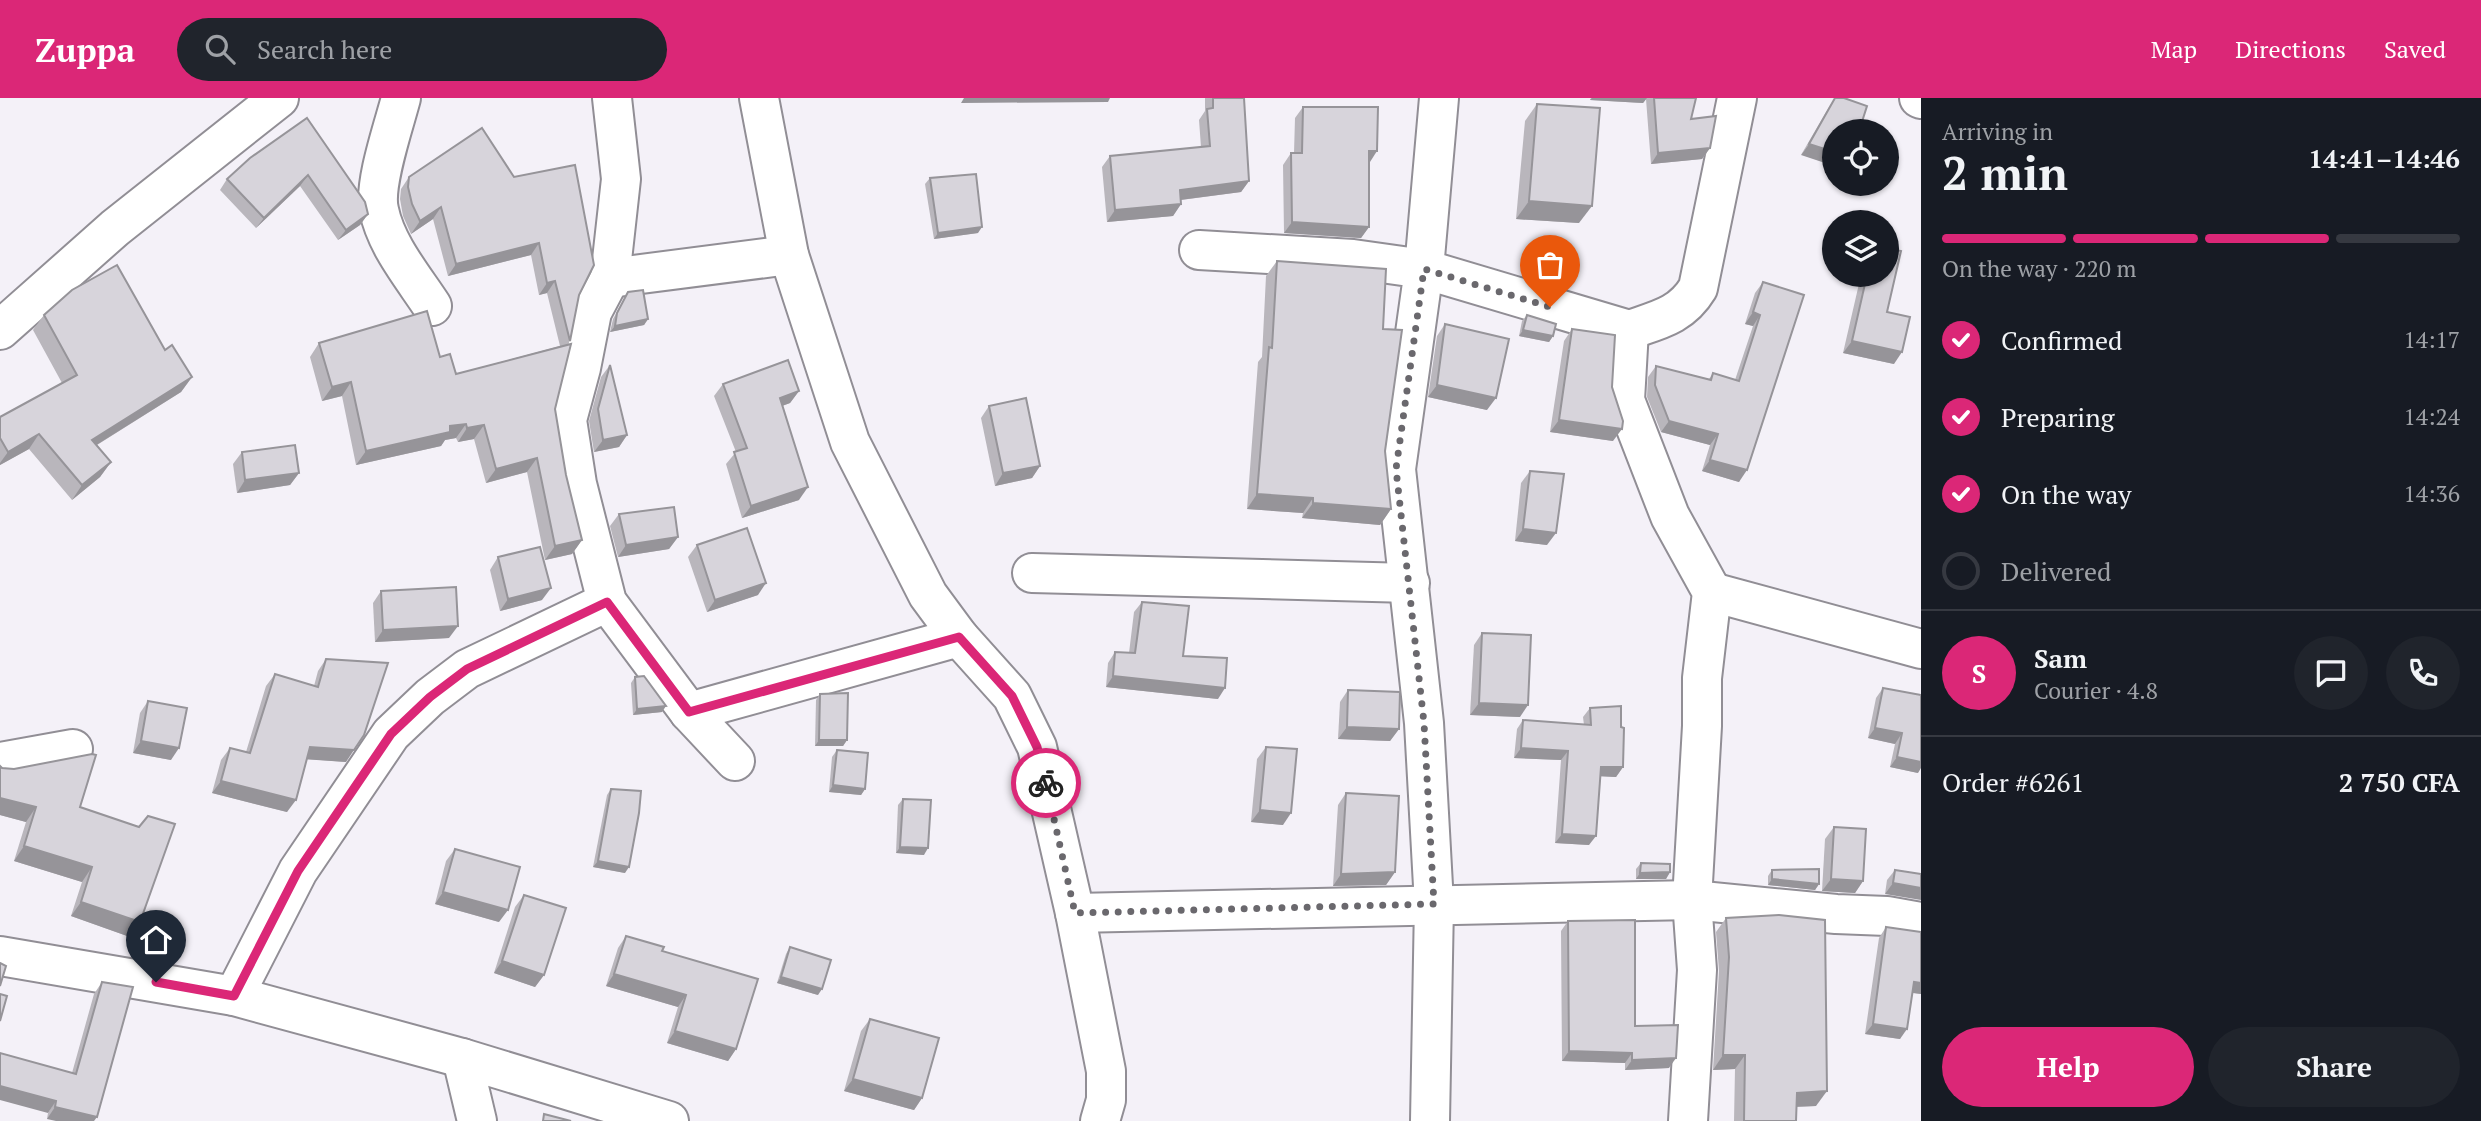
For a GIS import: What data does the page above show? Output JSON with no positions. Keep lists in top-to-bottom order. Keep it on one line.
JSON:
{"page":{"header":"Zuppa","search":"Search here","nav":["Map","Directions","Saved"],"heading":["2 min","Arriving in","14:41–14:46"],"panel":["Sam","Courier · 4.8","Order #6261","2 750 CFA"],"bar":"On the way · 220 m","list":[["Confirmed","14:17"],["Preparing","14:24"],["On the way","14:36"],"Delivered"],"round":"S","buttons":["Help","Share"]}}
